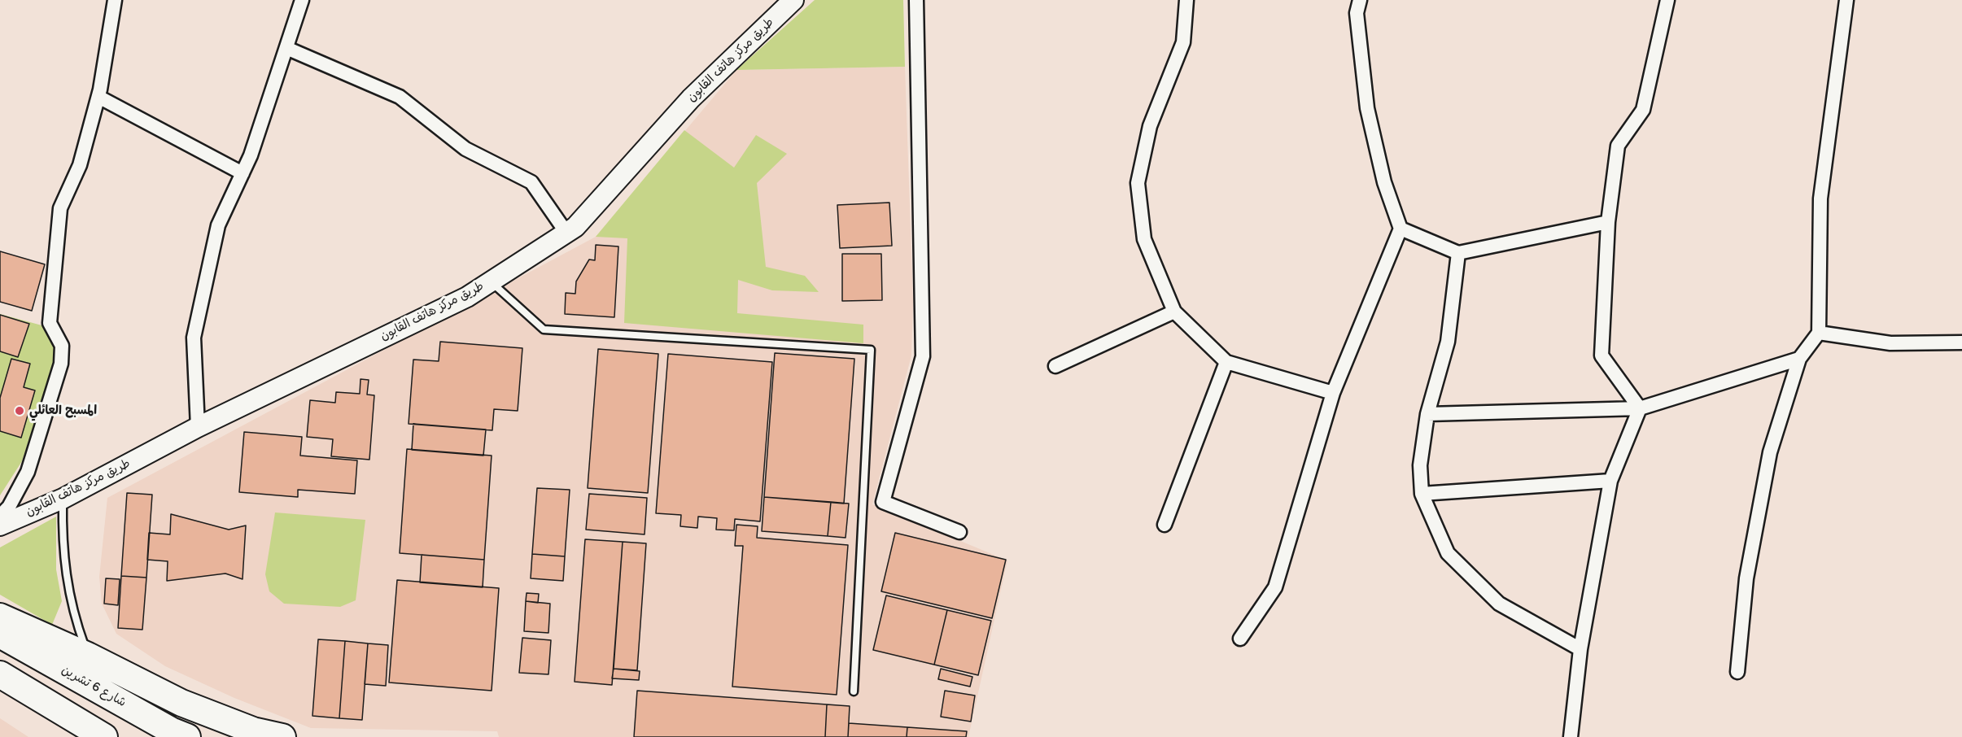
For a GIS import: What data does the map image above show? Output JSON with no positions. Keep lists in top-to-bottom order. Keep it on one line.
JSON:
{"streets":{"highway":["شارع 6 تشرين"],"main road":["طريق مركز هاتف القابون"]},"places":["المسبح العائلي"]}
